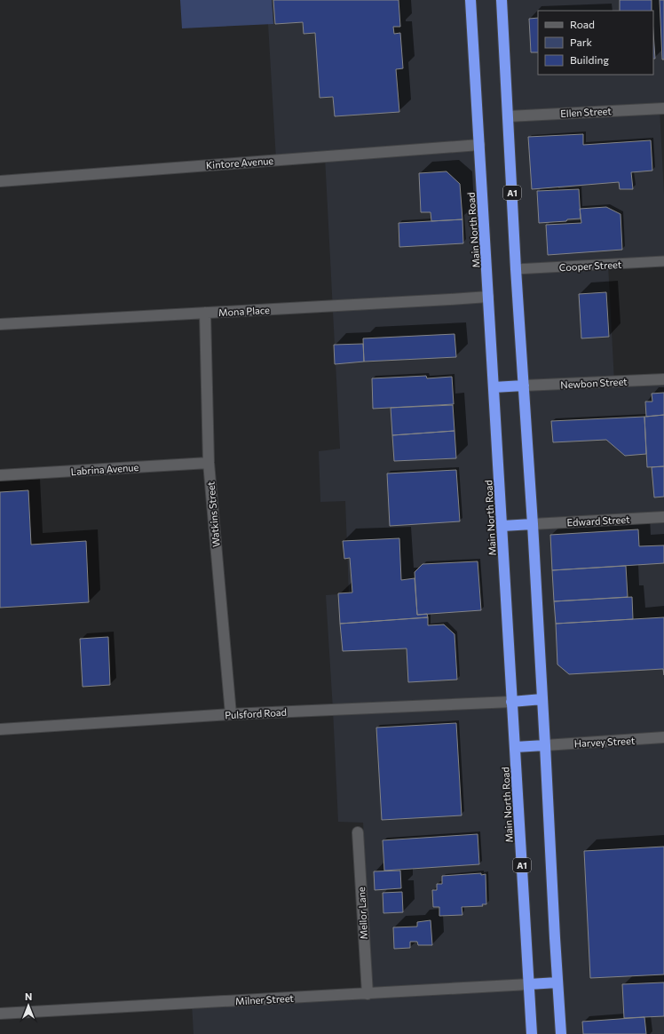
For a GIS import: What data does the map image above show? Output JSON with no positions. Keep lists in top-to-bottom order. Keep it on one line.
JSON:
{"streets":{"highway":["A1","Main North Road"],"street":["Ellen Street","Kintore Avenue","Mona Place","Newbon Street","Labrina Avenue","Watkins Street","Edward Street","Pulsford Road","Harvey Street","Mellor Lane","Milner Street"],"lane":["Cooper Street"]},"crossings":[["Ellen Street","A1"],["Kintore Avenue","Main North Road"],["A1","Cooper Street"],["A1","Newbon Street"],["A1","Edward Street"],["A1","Harvey Street"],["Main North Road","Mona Place"],["Main North Road","Pulsford Road"],["Main North Road","Milner Street"],["Mona Place","Watkins Street"],["Labrina Avenue","Watkins Street"],["Watkins Street","Pulsford Road"],["Mellor Lane","Milner Street"]],"legend":["Road","Park","Building"],"north":"top"}
